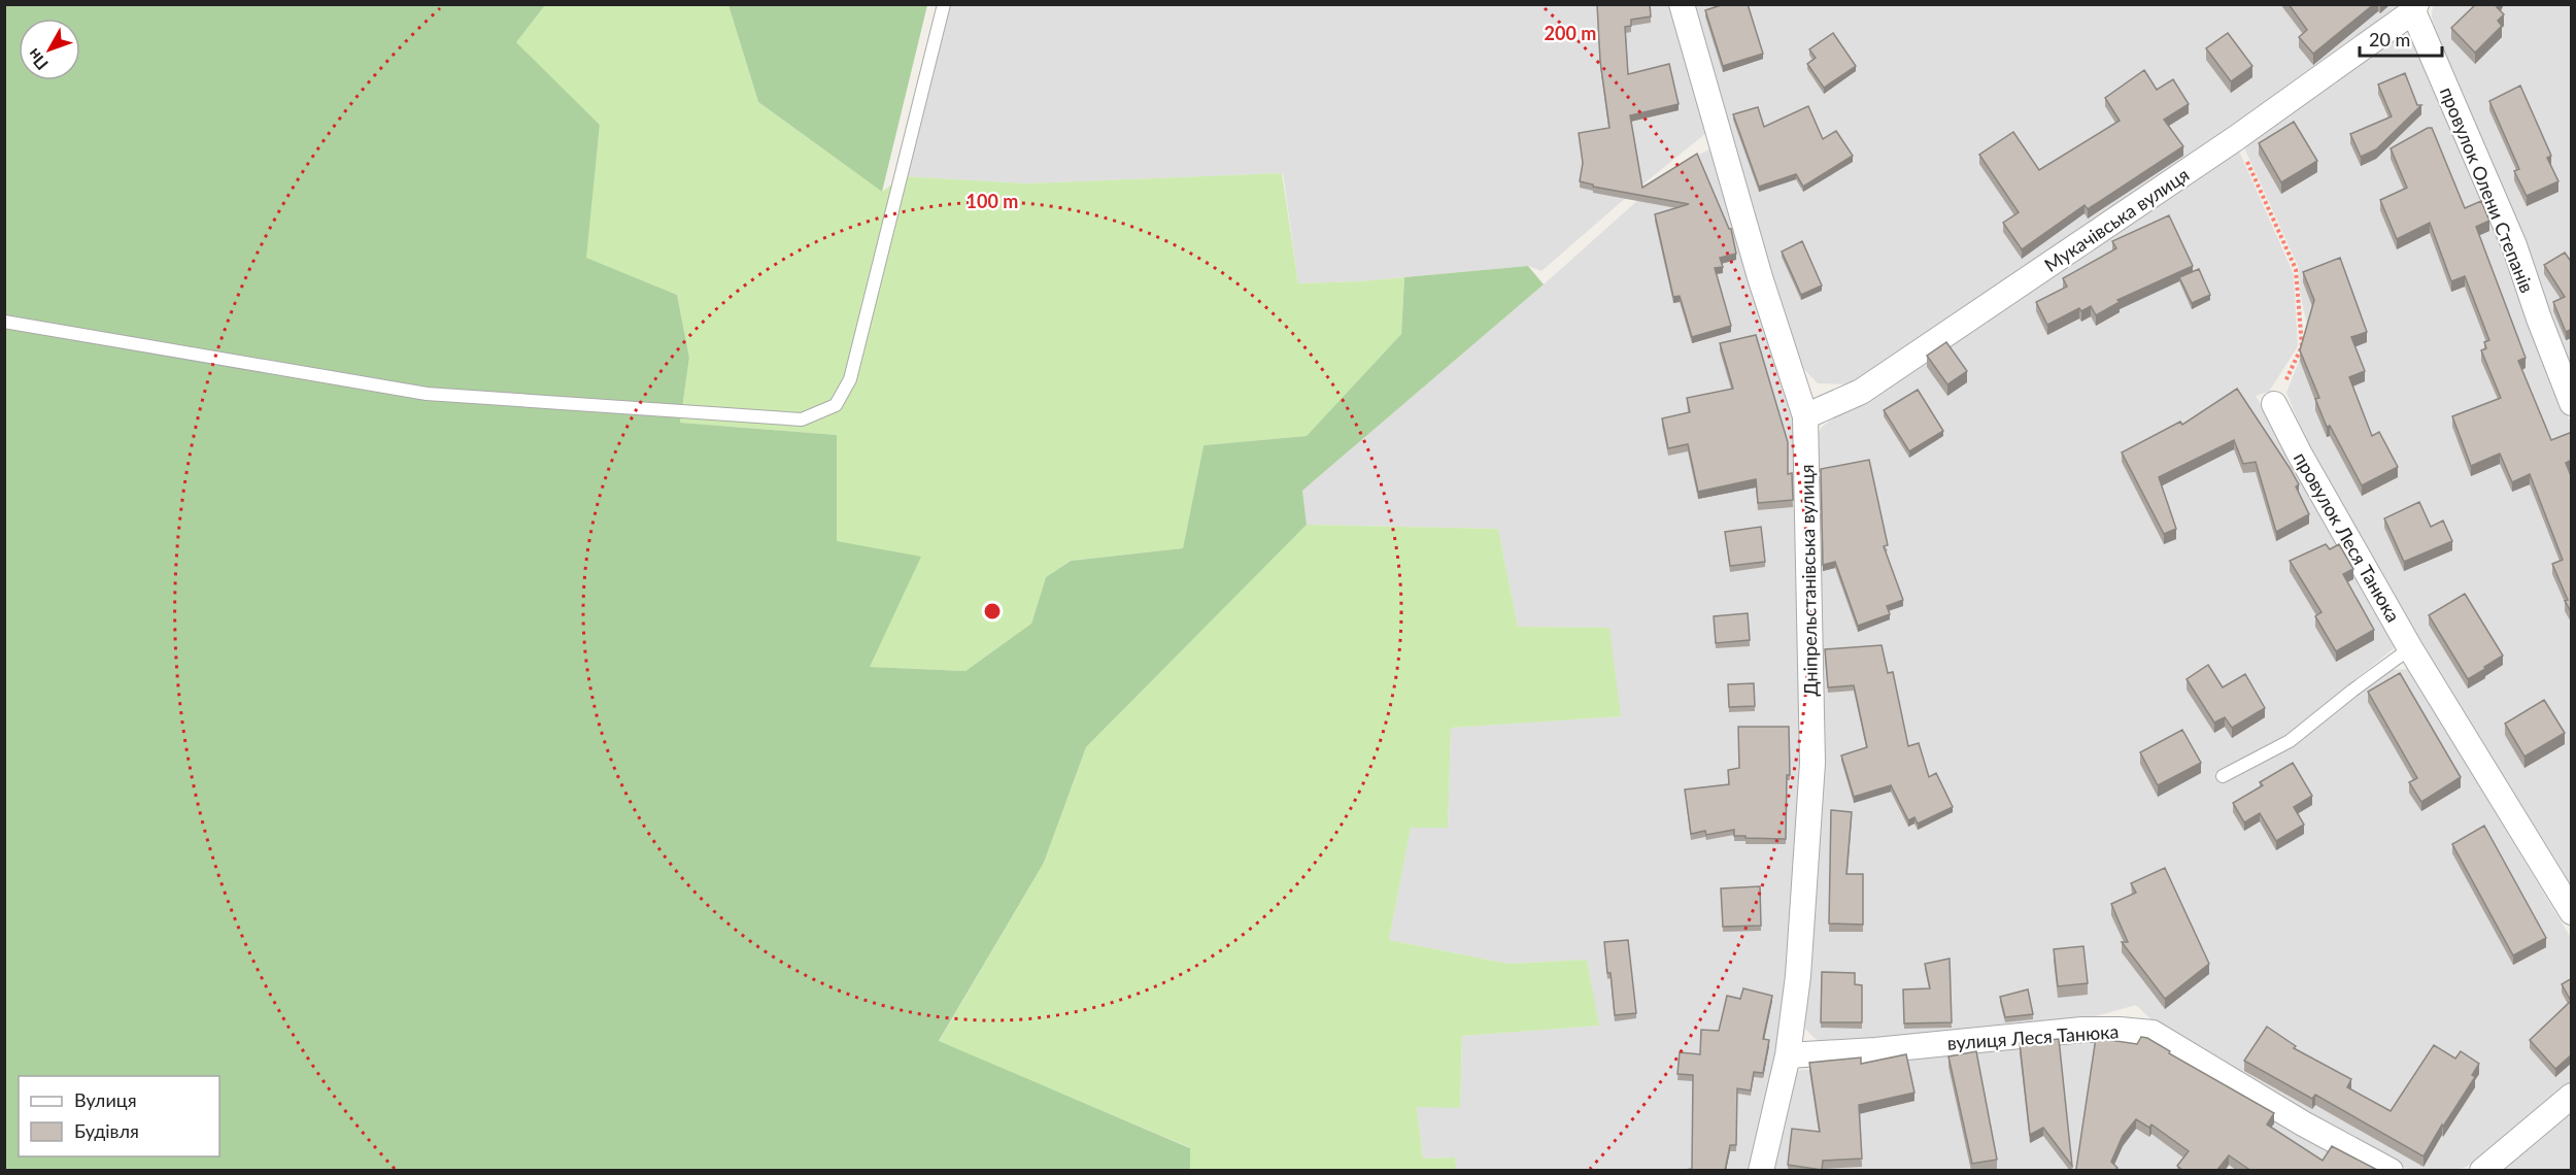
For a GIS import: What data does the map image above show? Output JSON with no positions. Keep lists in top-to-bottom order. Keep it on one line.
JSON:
{"streets":{"street":["провулок Олени Степанів","Мукачівська вулиця","провулок Леся Танюка","Дніпрельстанівська вулиця","вулиця Леся Танюка"]},"crossings":[["провулок Олени Степанів","Мукачівська вулиця"],["Мукачівська вулиця","Дніпрельстанівська вулиця"],["Дніпрельстанівська вулиця","вулиця Леся Танюка"]],"legend":["Вулиця","Будівля"],"scale_bar":"20 m","north":"bottom left","rings":["200 m","100 m"]}
